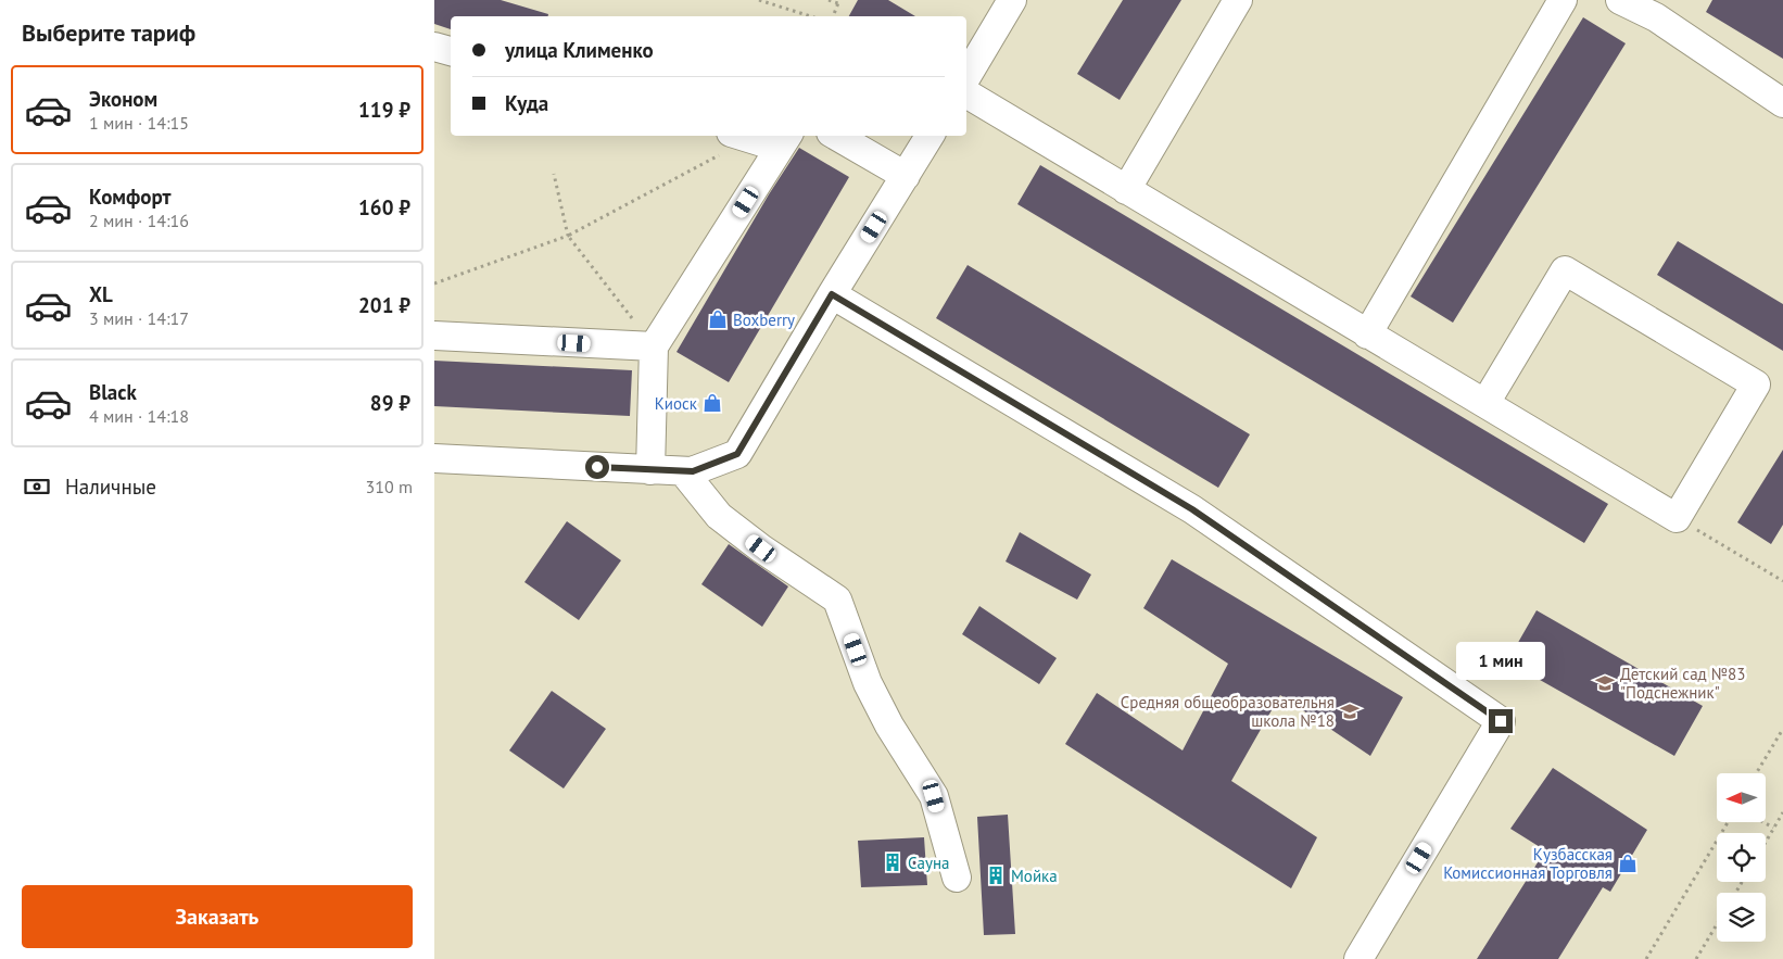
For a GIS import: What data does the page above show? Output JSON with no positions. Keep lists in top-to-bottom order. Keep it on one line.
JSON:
{"places":{"shop":["Boxberry","Киоск","Кузбасская Комиссионная Торговля"],"school or university":["Детский сад №83 \"Подснежник\"","Средняя общеобразовательня школа №18"],"building":["Сауна","Мойка"]},"north":"left","page":{"heading":"Выберите тариф","banner":["улица Клименко","Куда"],"list":[{"name":"Эконом","note":"1 мин · 14:15","value":"119 ₽"},{"name":"Комфорт","note":"2 мин · 14:16","value":"160 ₽"},{"name":"XL","note":"3 мин · 14:17","value":"201 ₽"},{"name":"Black","note":"4 мин · 14:18","value":"89 ₽"}],"pay":["Наличные","310 m"],"bubble":"1 мин","buttons":"Заказать"}}
